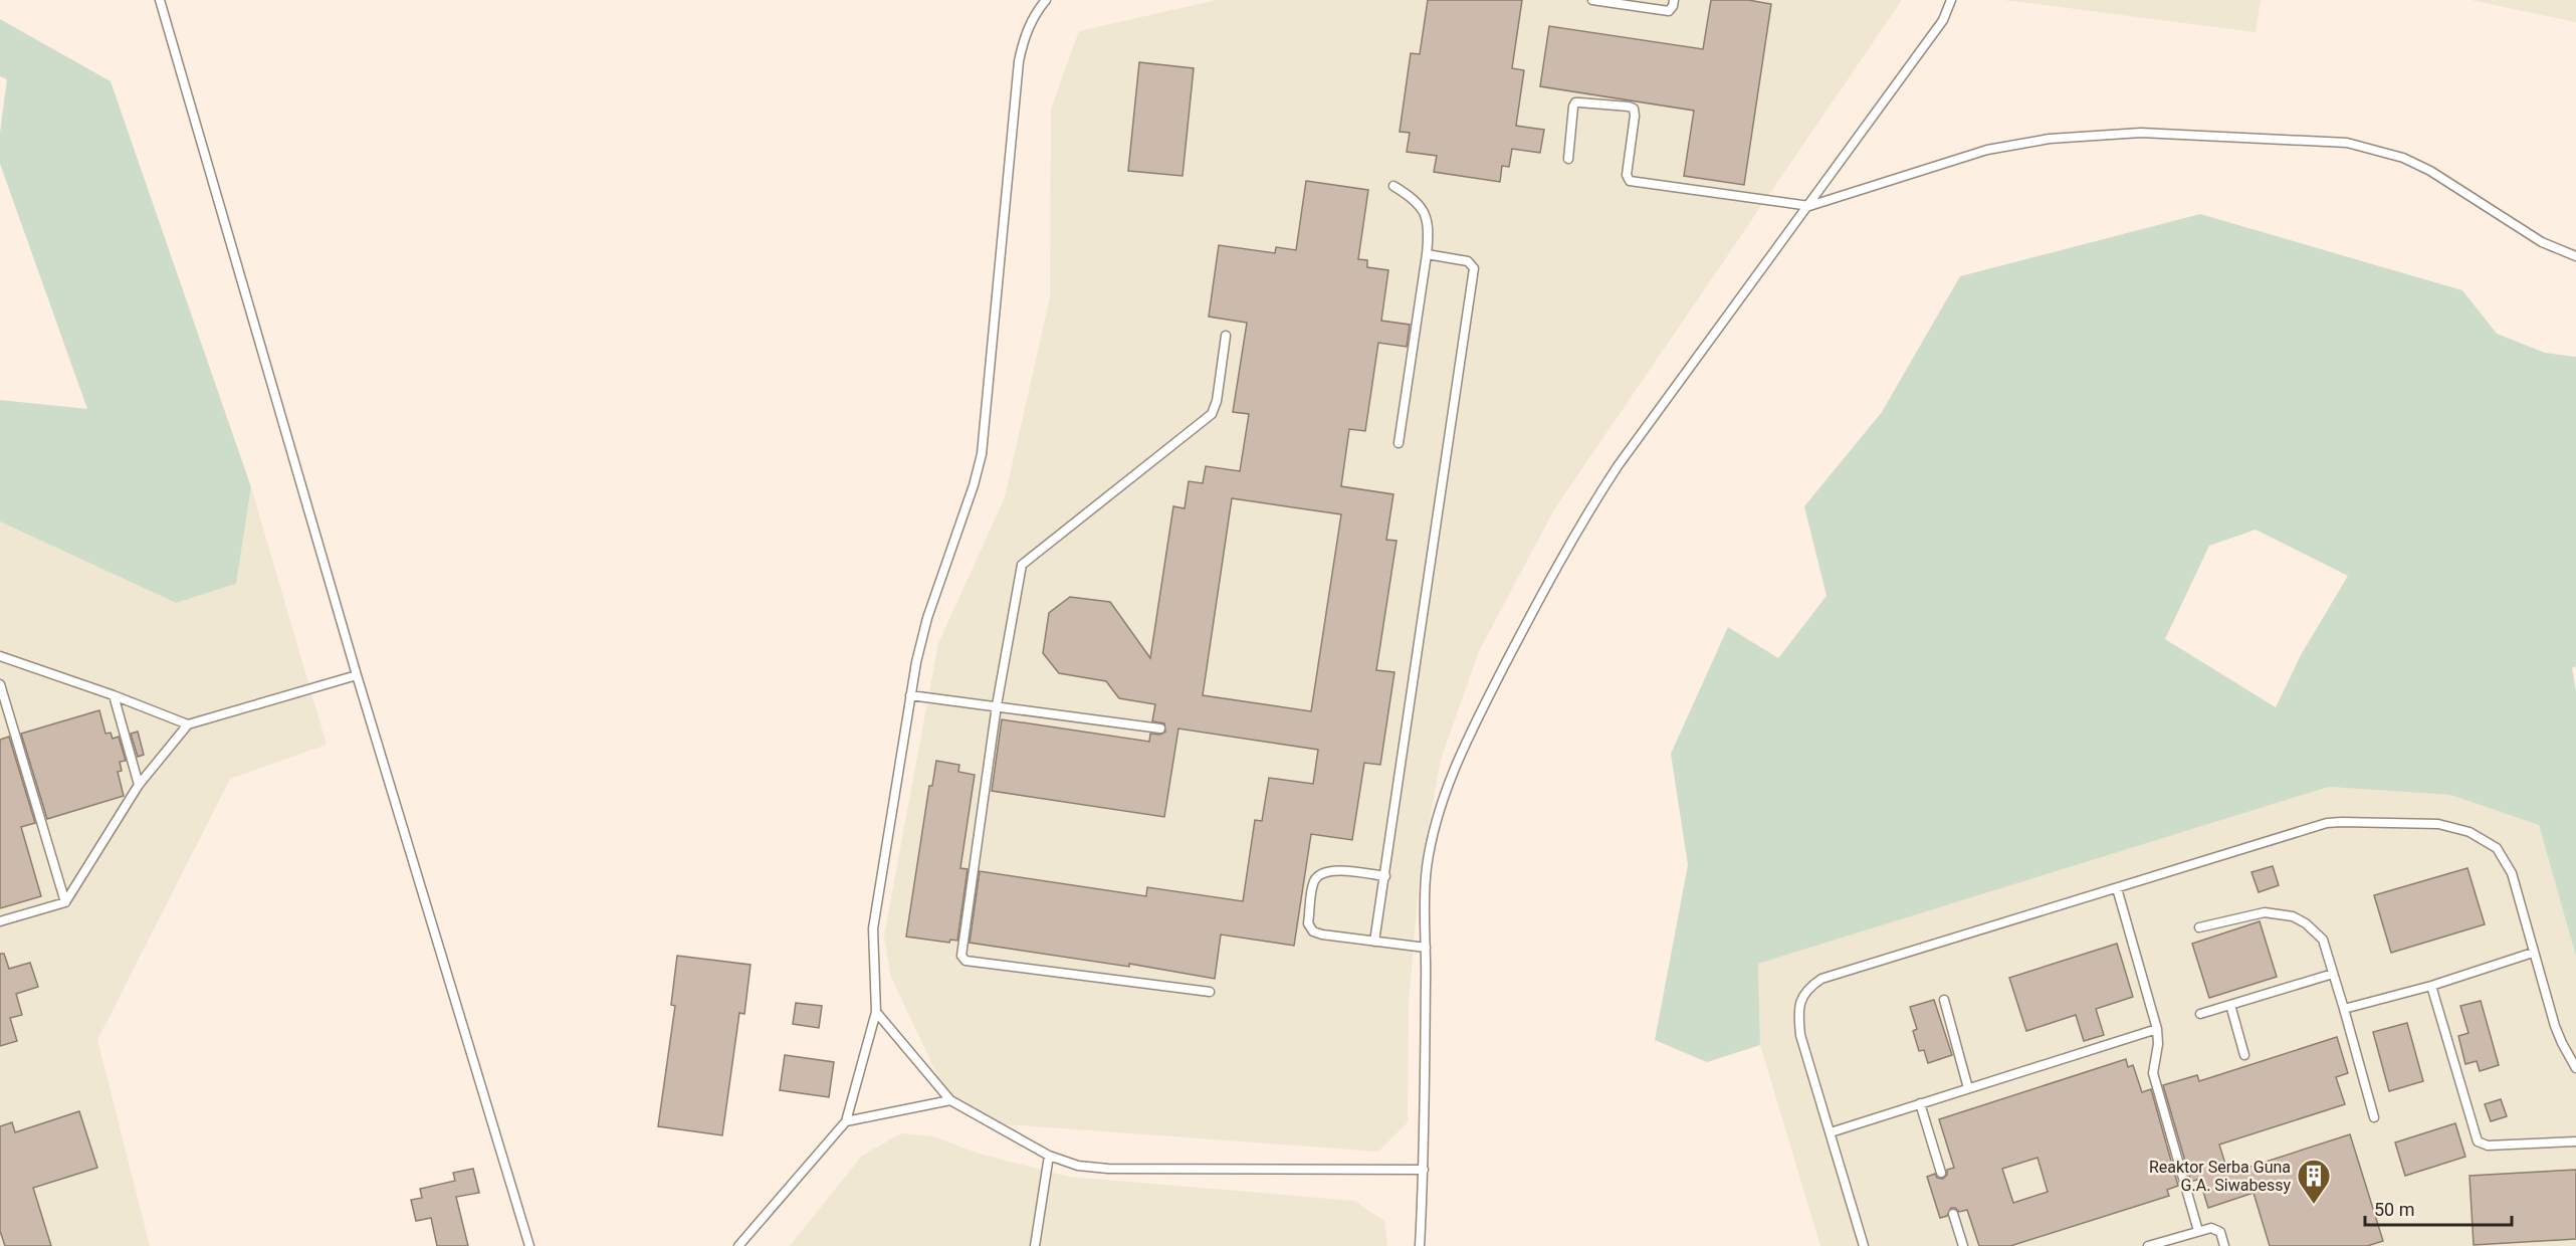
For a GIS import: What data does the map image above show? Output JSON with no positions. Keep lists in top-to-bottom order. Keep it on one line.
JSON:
{"places":{"building":["Reaktor Serba Guna G.A. Siwabessy"]},"scale_bar":"50 m"}
